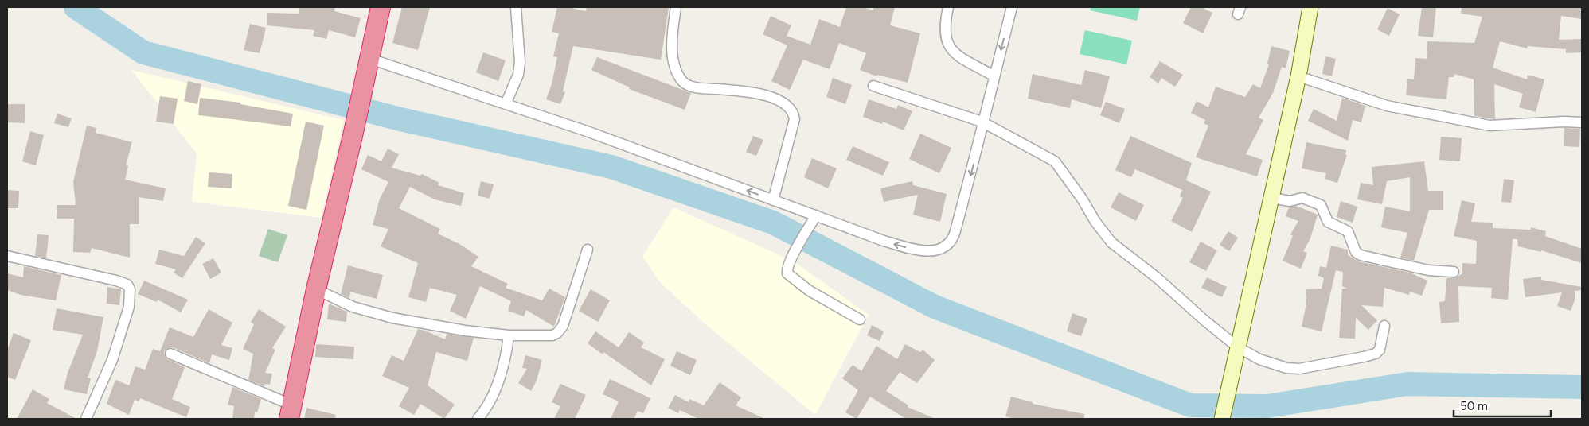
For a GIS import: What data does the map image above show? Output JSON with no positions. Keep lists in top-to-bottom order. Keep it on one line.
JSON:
{"scale_bar":"50 m"}
